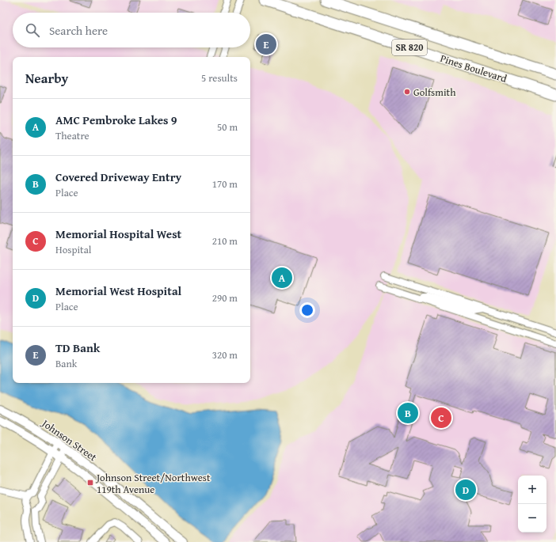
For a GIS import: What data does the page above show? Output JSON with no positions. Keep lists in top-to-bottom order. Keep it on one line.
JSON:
{"streets":{"highway":["SR 820","Pines Boulevard"],"street":["Johnson Street"]},"places":{"other":["Golfsmith"],"transit":["Johnson Street/Northwest 119th Avenue"]},"page":{"search":"Search here","pins":["E","A","B","C","D"],"heading":["Nearby","5 results"],"list":[{"mark":"A","name":"AMC Pembroke Lakes 9","note":"Theatre","value":"50 m"},{"mark":"B","name":"Covered Driveway Entry","note":"Place","value":"170 m"},{"mark":"C","name":"Memorial Hospital West","note":"Hospital","value":"210 m"},{"mark":"D","name":"Memorial West Hospital","note":"Place","value":"290 m"},{"mark":"E","name":"TD Bank","note":"Bank","value":"320 m"}],"map_buttons":["+","−"]}}
